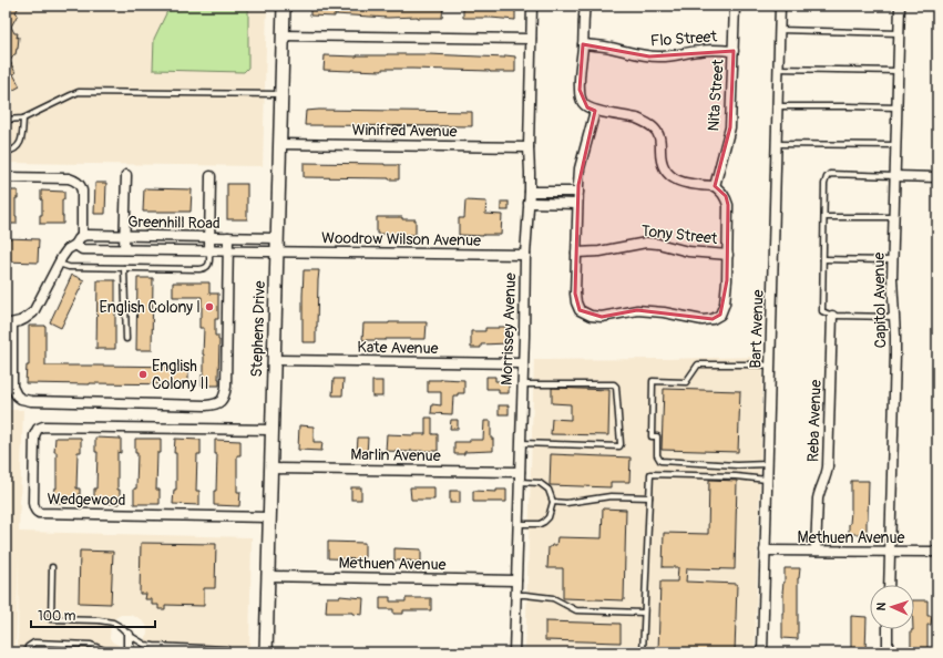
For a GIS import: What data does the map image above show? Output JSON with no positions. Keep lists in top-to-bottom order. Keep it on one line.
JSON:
{"streets":{"street":["Flo Street","Nita Street","Winifred Avenue","Greenhill Road","Tony Street","Woodrow Wilson Avenue","Capitol Avenue","Stephens Drive","Morrissey Avenue","Bart Avenue","Kate Avenue","Reba Avenue","Marlin Avenue","Wedgewood","Methuen Avenue"]},"crossings":[["Flo Street","Nita Street"],["Winifred Avenue","Stephens Drive"],["Winifred Avenue","Morrissey Avenue"],["Greenhill Road","Woodrow Wilson Avenue"],["Greenhill Road","Stephens Drive"],["Woodrow Wilson Avenue","Stephens Drive"],["Woodrow Wilson Avenue","Morrissey Avenue"],["Capitol Avenue","Methuen Avenue"],["Stephens Drive","Kate Avenue"],["Stephens Drive","Marlin Avenue"],["Stephens Drive","Wedgewood"],["Stephens Drive","Methuen Avenue"],["Morrissey Avenue","Kate Avenue"],["Morrissey Avenue","Marlin Avenue"],["Morrissey Avenue","Methuen Avenue"],["Bart Avenue","Methuen Avenue"],["Reba Avenue","Methuen Avenue"]],"places":["English Colony I","English Colony II"],"scale_bar":"100 m","north":"left"}
